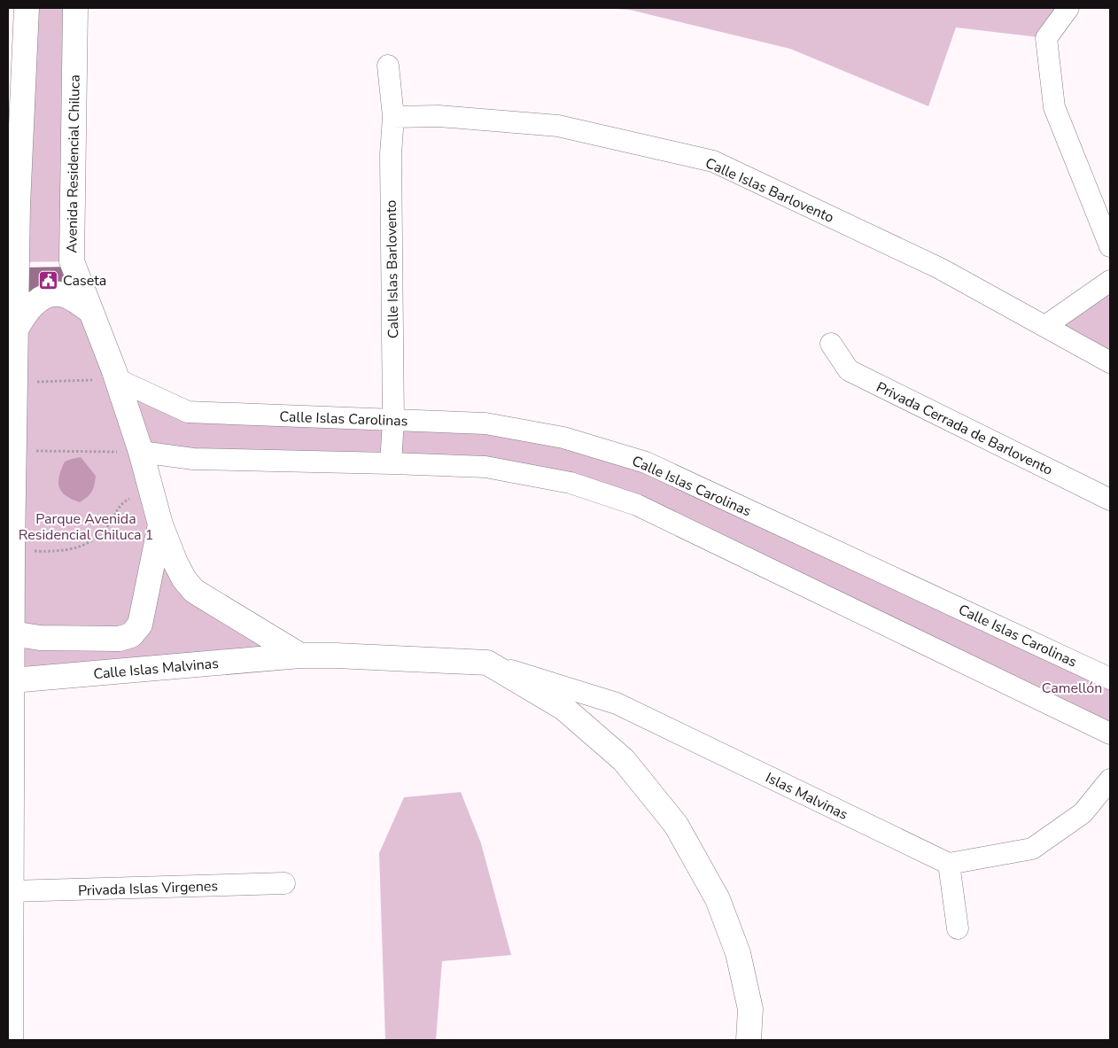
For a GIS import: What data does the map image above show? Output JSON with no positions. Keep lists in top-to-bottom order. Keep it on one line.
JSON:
{"streets":{"street":["Avenida Residencial Chiluca","Calle Islas Barlovento","Calle Islas Carolinas","Privada Cerrada de Barlovento","Calle Islas Malvinas","Islas Malvinas","Privada Islas Virgenes"]},"crossings":[["Avenida Residencial Chiluca","Calle Islas Carolinas"],["Avenida Residencial Chiluca","Calle Islas Malvinas"],["Calle Islas Barlovento","Calle Islas Carolinas"]],"parks":["Parque Avenida Residencial Chiluca 1","Camellón"],"places":{"public building":["Caseta"]}}
